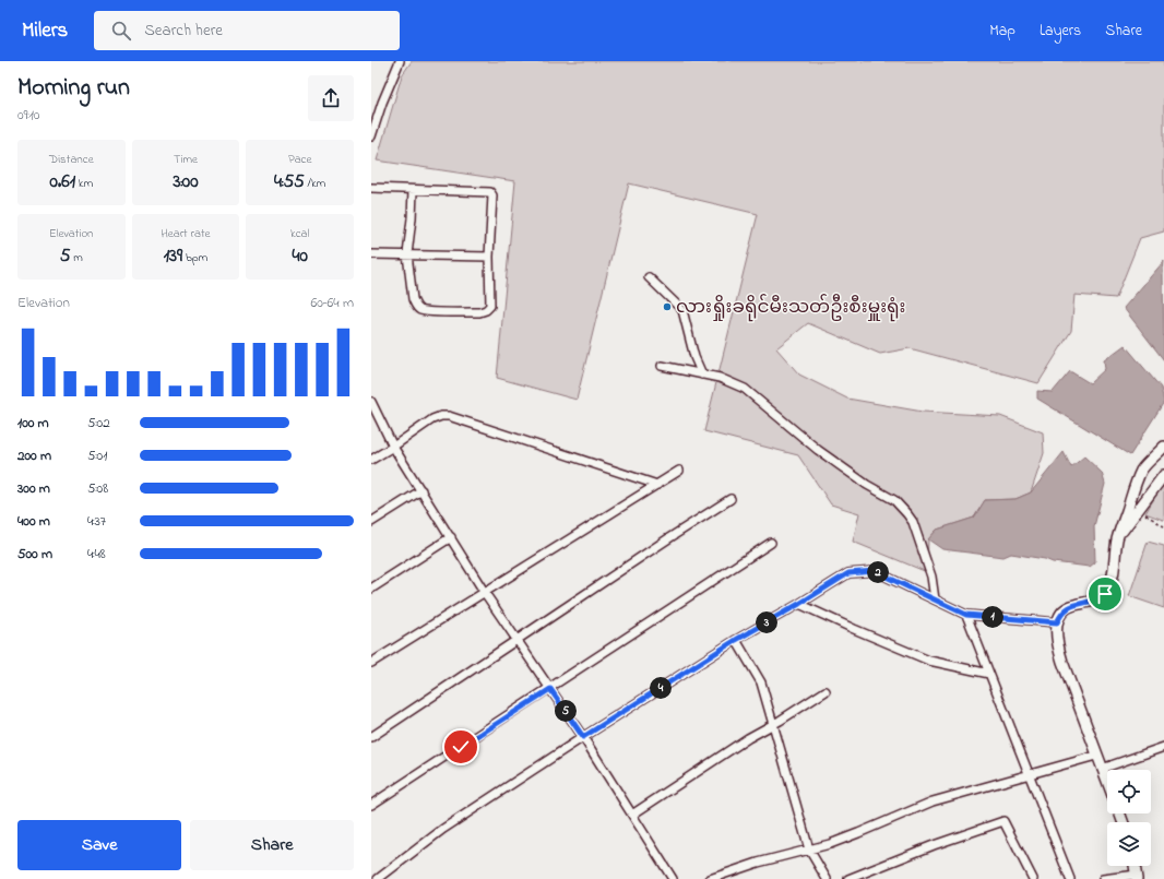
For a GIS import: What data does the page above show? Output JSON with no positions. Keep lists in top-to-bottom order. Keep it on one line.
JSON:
{"places":["လားရှိုးခရိုင်မီးသတ်ဦးစီးမှူးရုံး"],"page":{"header":"Milers","search":"Search here","nav":["Map","Layers","Share"],"heading":["Morning run","09:10"],"stats":[["Distance","0.61 km"],["Time","3:00"],["Pace","4:55 /km"],["Elevation","5 m"],["Heart rate","139 bpm"],["kcal","40"]],"chart":["Elevation","60–64 m"],"list":[{"name":"100 m","note":"5:02"},{"name":"200 m","note":"5:01"},{"name":"300 m","note":"5:08"},{"name":"400 m","note":"4:37"},{"name":"500 m","note":"4:48"}],"pins":["2","1","3","4","5"],"buttons":["Save","Share"]}}
